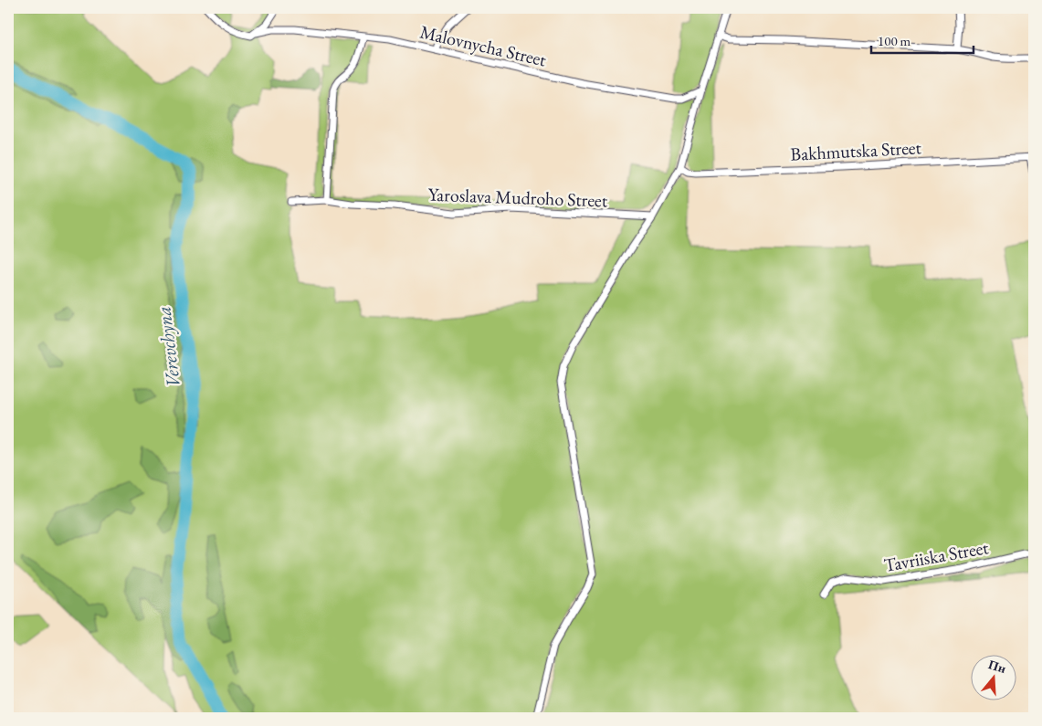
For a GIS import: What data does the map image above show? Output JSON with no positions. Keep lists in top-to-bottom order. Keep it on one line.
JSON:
{"streets":{"street":["Malovnycha Street","Bakhmutska Street","Yaroslava Mudroho Street","Tavriiska Street"]},"water":["Verevchyna"],"scale_bar":"100 m","north":"top"}
